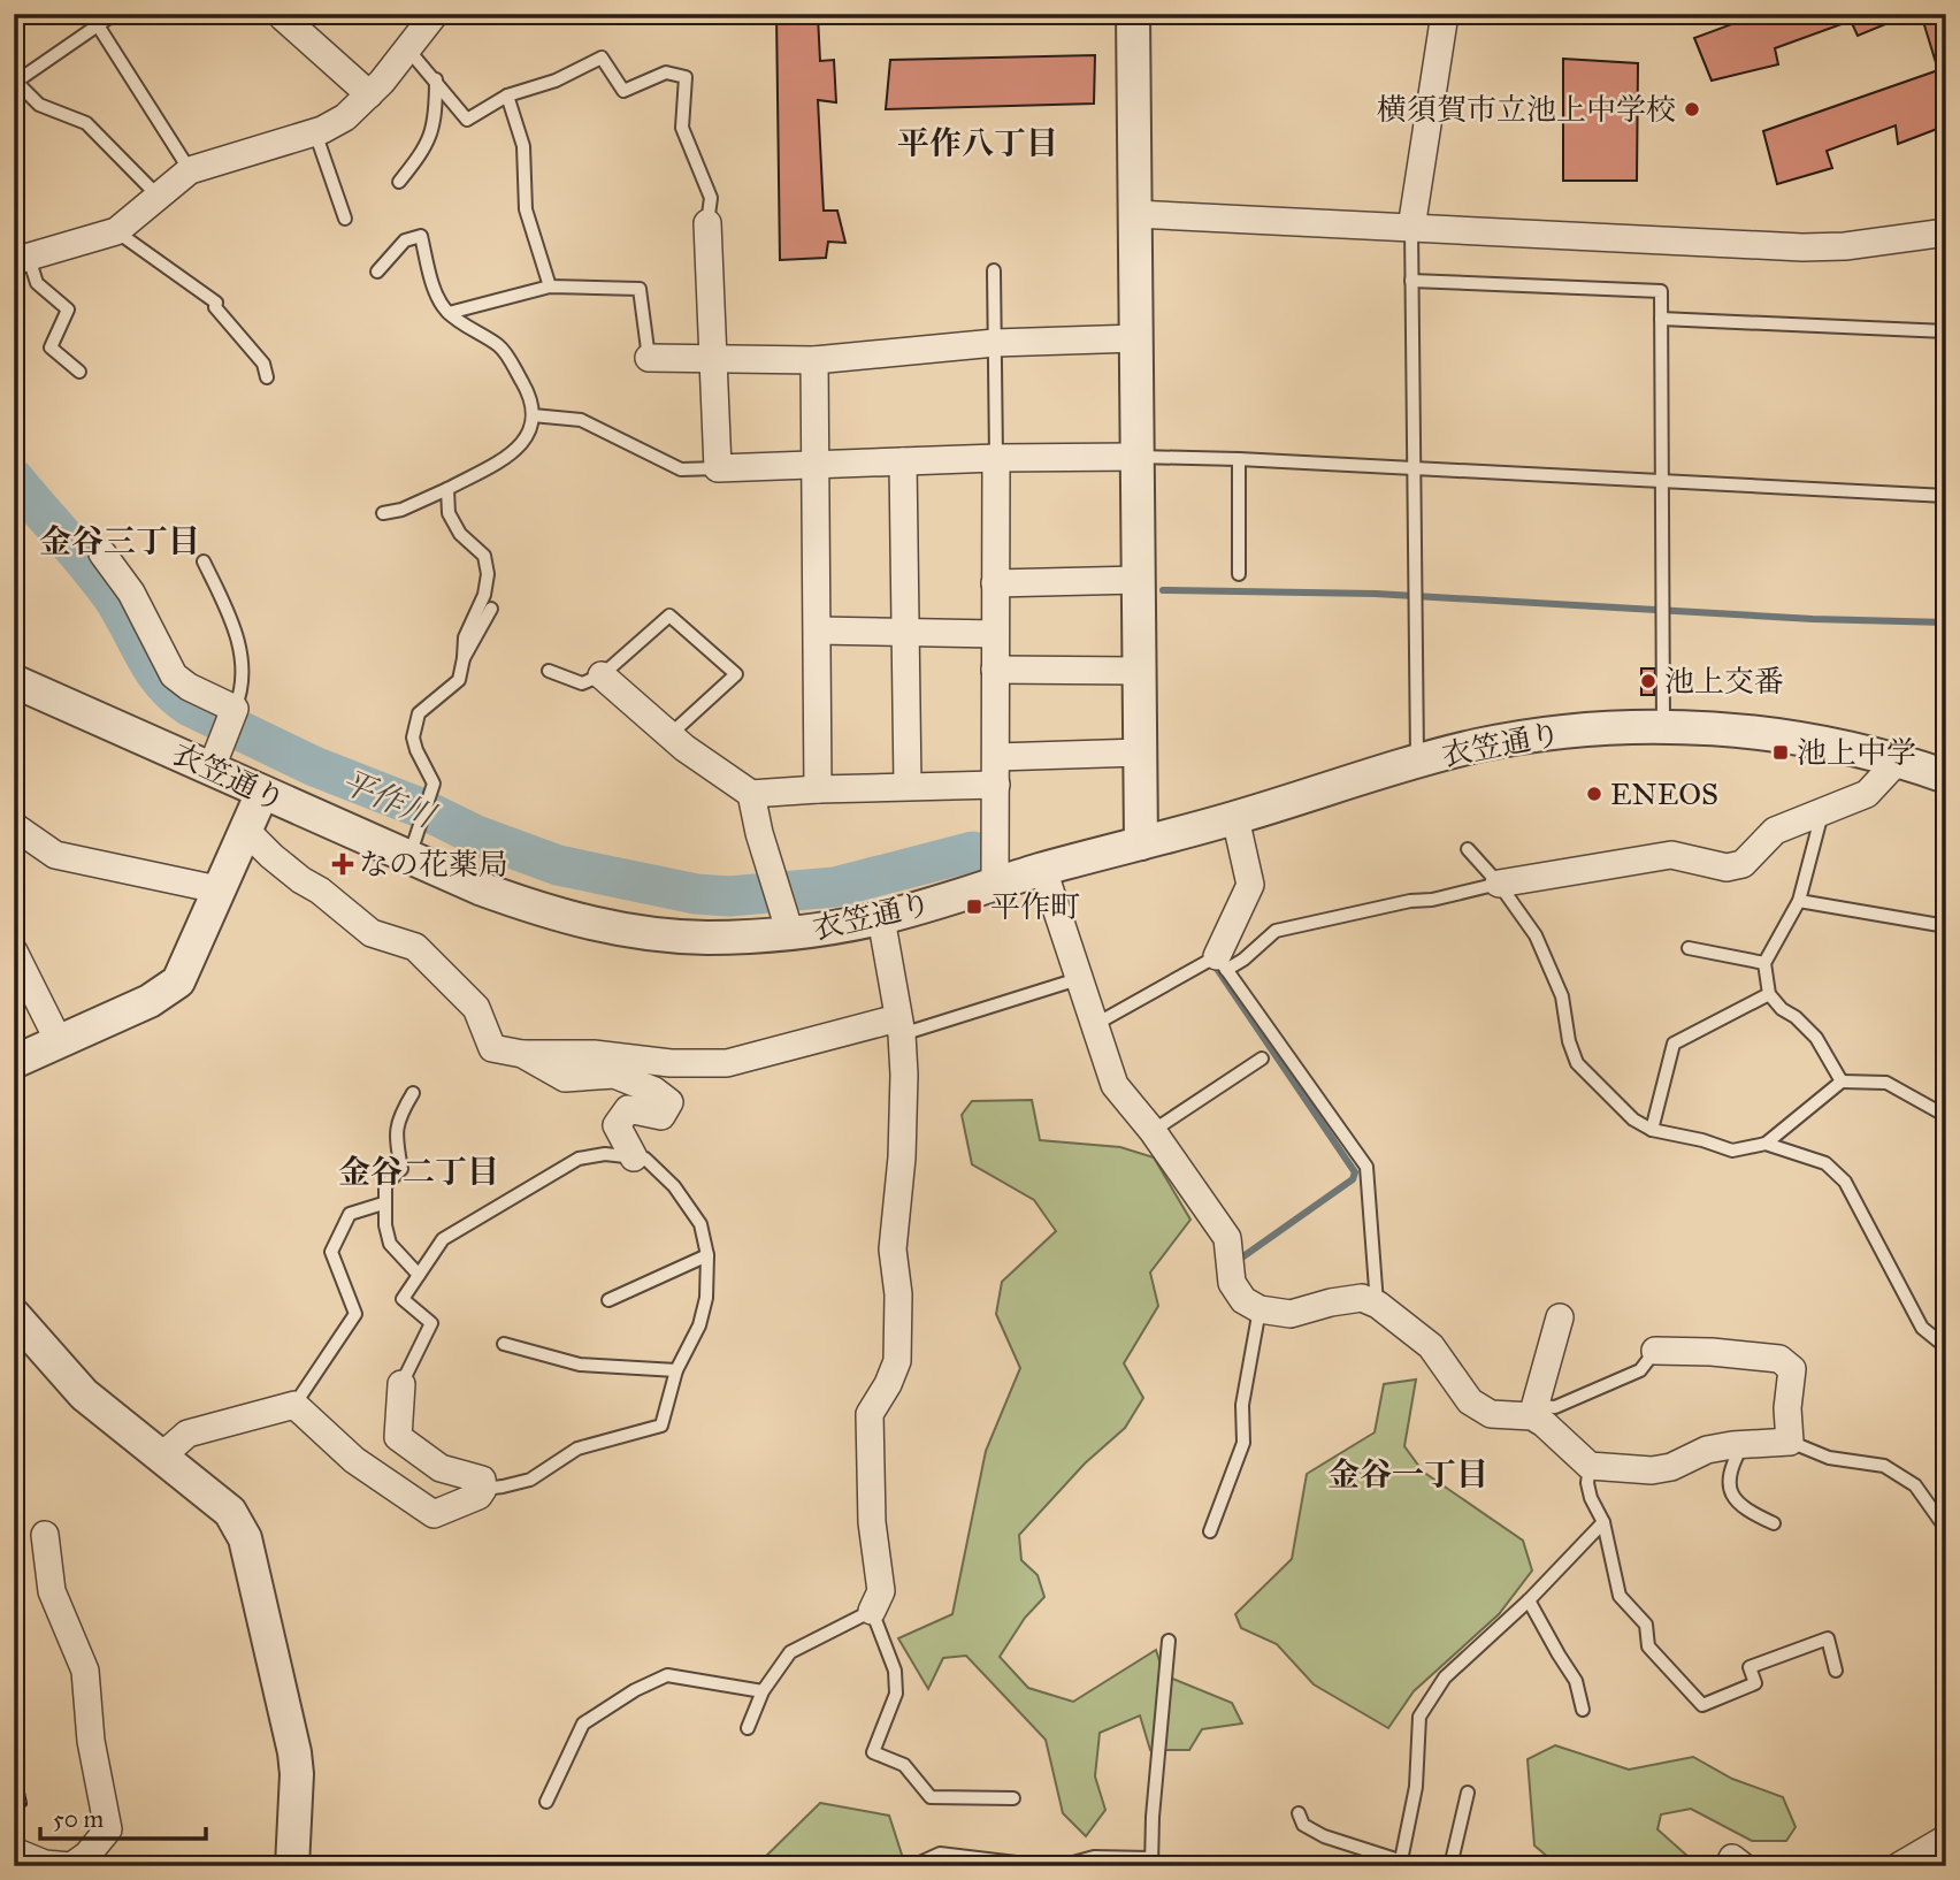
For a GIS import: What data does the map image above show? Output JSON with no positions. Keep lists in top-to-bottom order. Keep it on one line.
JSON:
{"streets":{"street":["衣笠通り"]},"districts":["平作八丁目","金谷三丁目","金谷二丁目","金谷一丁目"],"water":["平作川"],"places":{"other":["横須賀市立池上中学校","池上交番","ENEOS"],"transit":["池上中学","平作町"],"health":["なの花薬局"]},"scale_bar":"50 m"}
